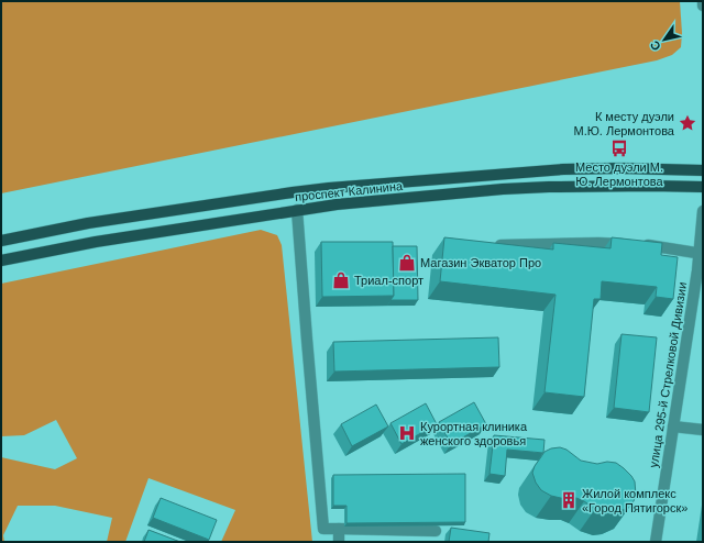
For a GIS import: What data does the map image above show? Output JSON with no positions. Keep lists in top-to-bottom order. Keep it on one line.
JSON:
{"streets":{"main road":["проспект Калинина"],"street":["улица 295-й Стрелковой Дивизии"]},"places":{"place":["К месту дуэли М.Ю. Лермонтова"],"bus stop":["Место дуэли М. Ю. Лермонтова"],"shop":["Магазин Экватор Про","Триал-спорт"],"hospital":["Курортная клиника женского здоровья"],"building":["Жилой комплекс «Город Пятигорск»"]},"north":"bottom left"}
